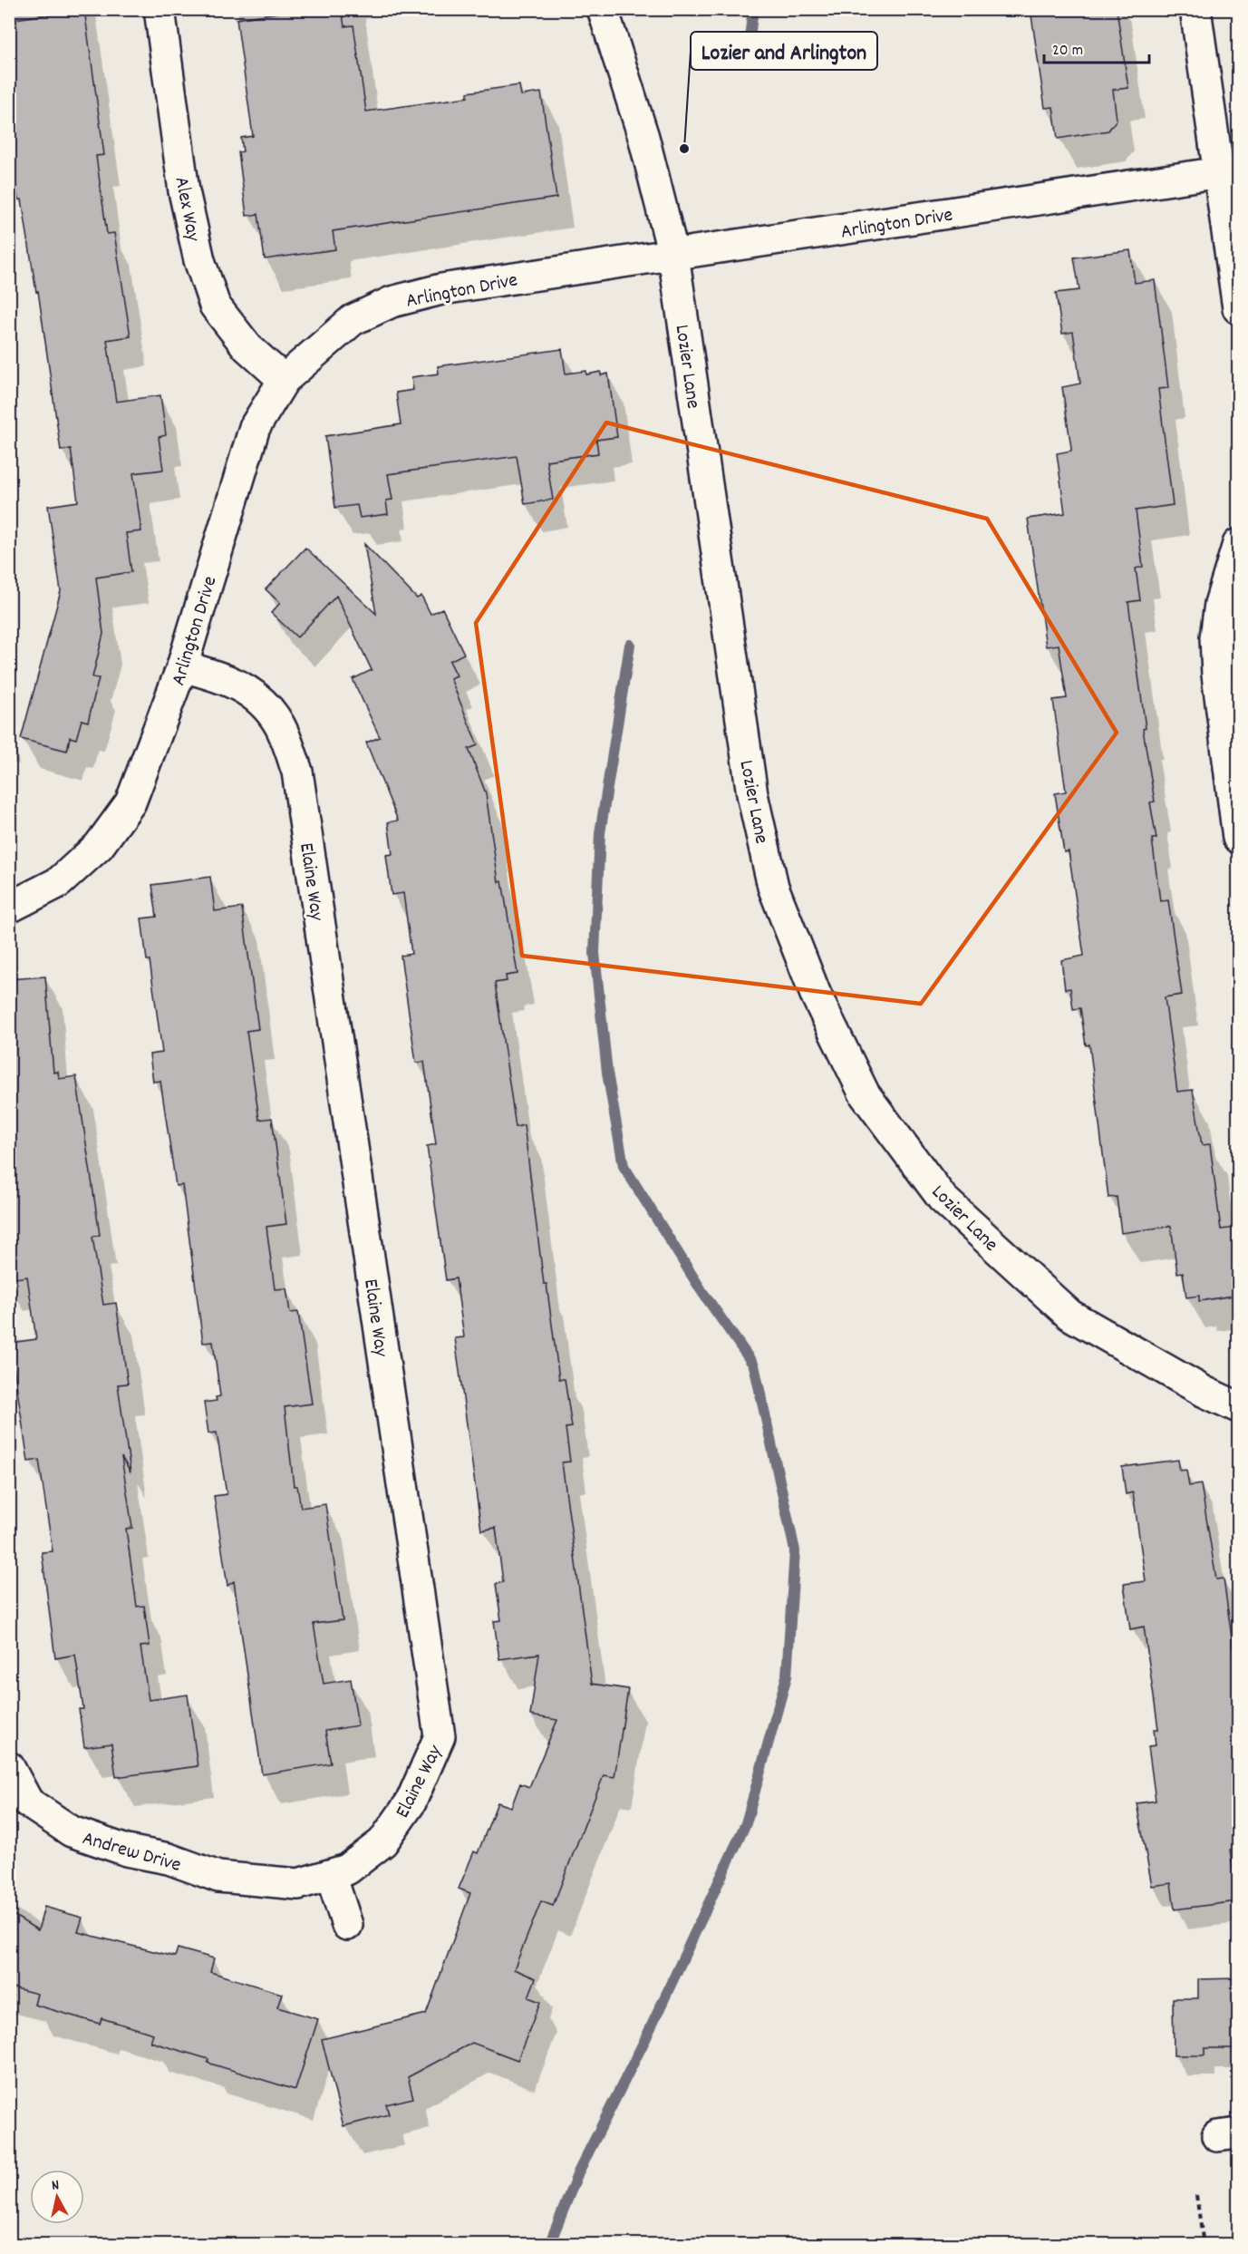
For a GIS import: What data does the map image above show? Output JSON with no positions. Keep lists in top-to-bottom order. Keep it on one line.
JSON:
{"streets":{"street":["Alex Way","Arlington Drive","Lozier Lane","Elaine Way","Andrew Drive"]},"crossings":[["Alex Way","Arlington Drive"],["Arlington Drive","Lozier Lane"],["Arlington Drive","Elaine Way"],["Elaine Way","Andrew Drive"]],"places":["Lozier and Arlington"],"scale_bar":"20 m","north":"top"}
